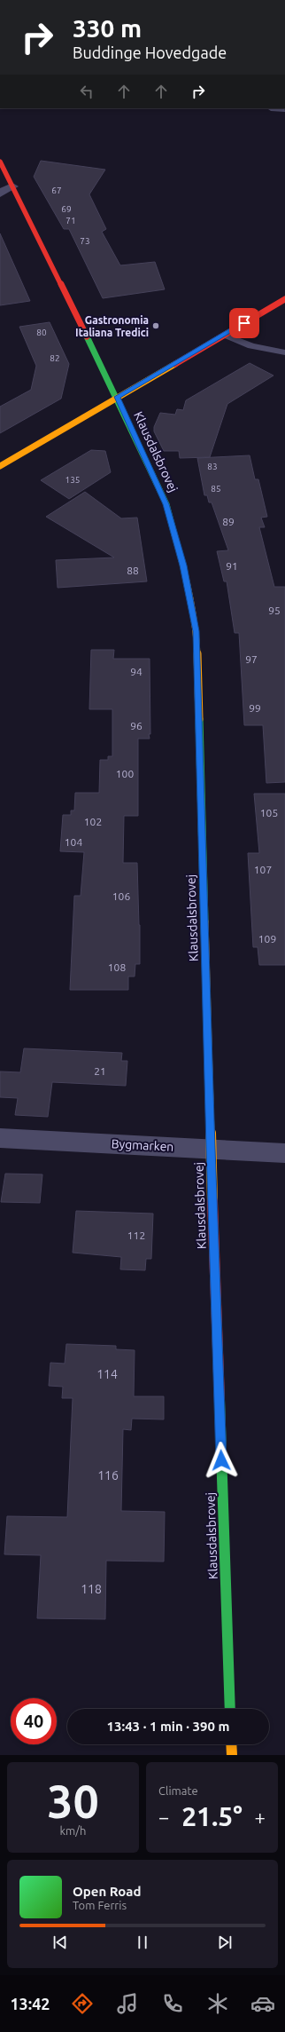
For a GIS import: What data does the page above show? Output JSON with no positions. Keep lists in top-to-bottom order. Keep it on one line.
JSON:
{"streets":{"street":["Klausdalsbrovej","Bygmarken"]},"crossings":[["Klausdalsbrovej","Bygmarken"]],"places":["Gastronomia Italiana Tredici"],"house_numbers":["67","69","71","73","80","82","83","135","85","89","91","88","95","97","94","99","96","100","105","102","104","107","106","109","108","21","112","114","116","118"],"page":{"turn":["330 m","Buddinge Hovedgade"],"limit":"40","trip":"13:43 · 1 min · 390 m","tile":[["30","km/h"],"Climate"],"heat":["−","21.5°","+"],"song":["Open Road","Tom Ferris"],"tabs":"13:42"}}
